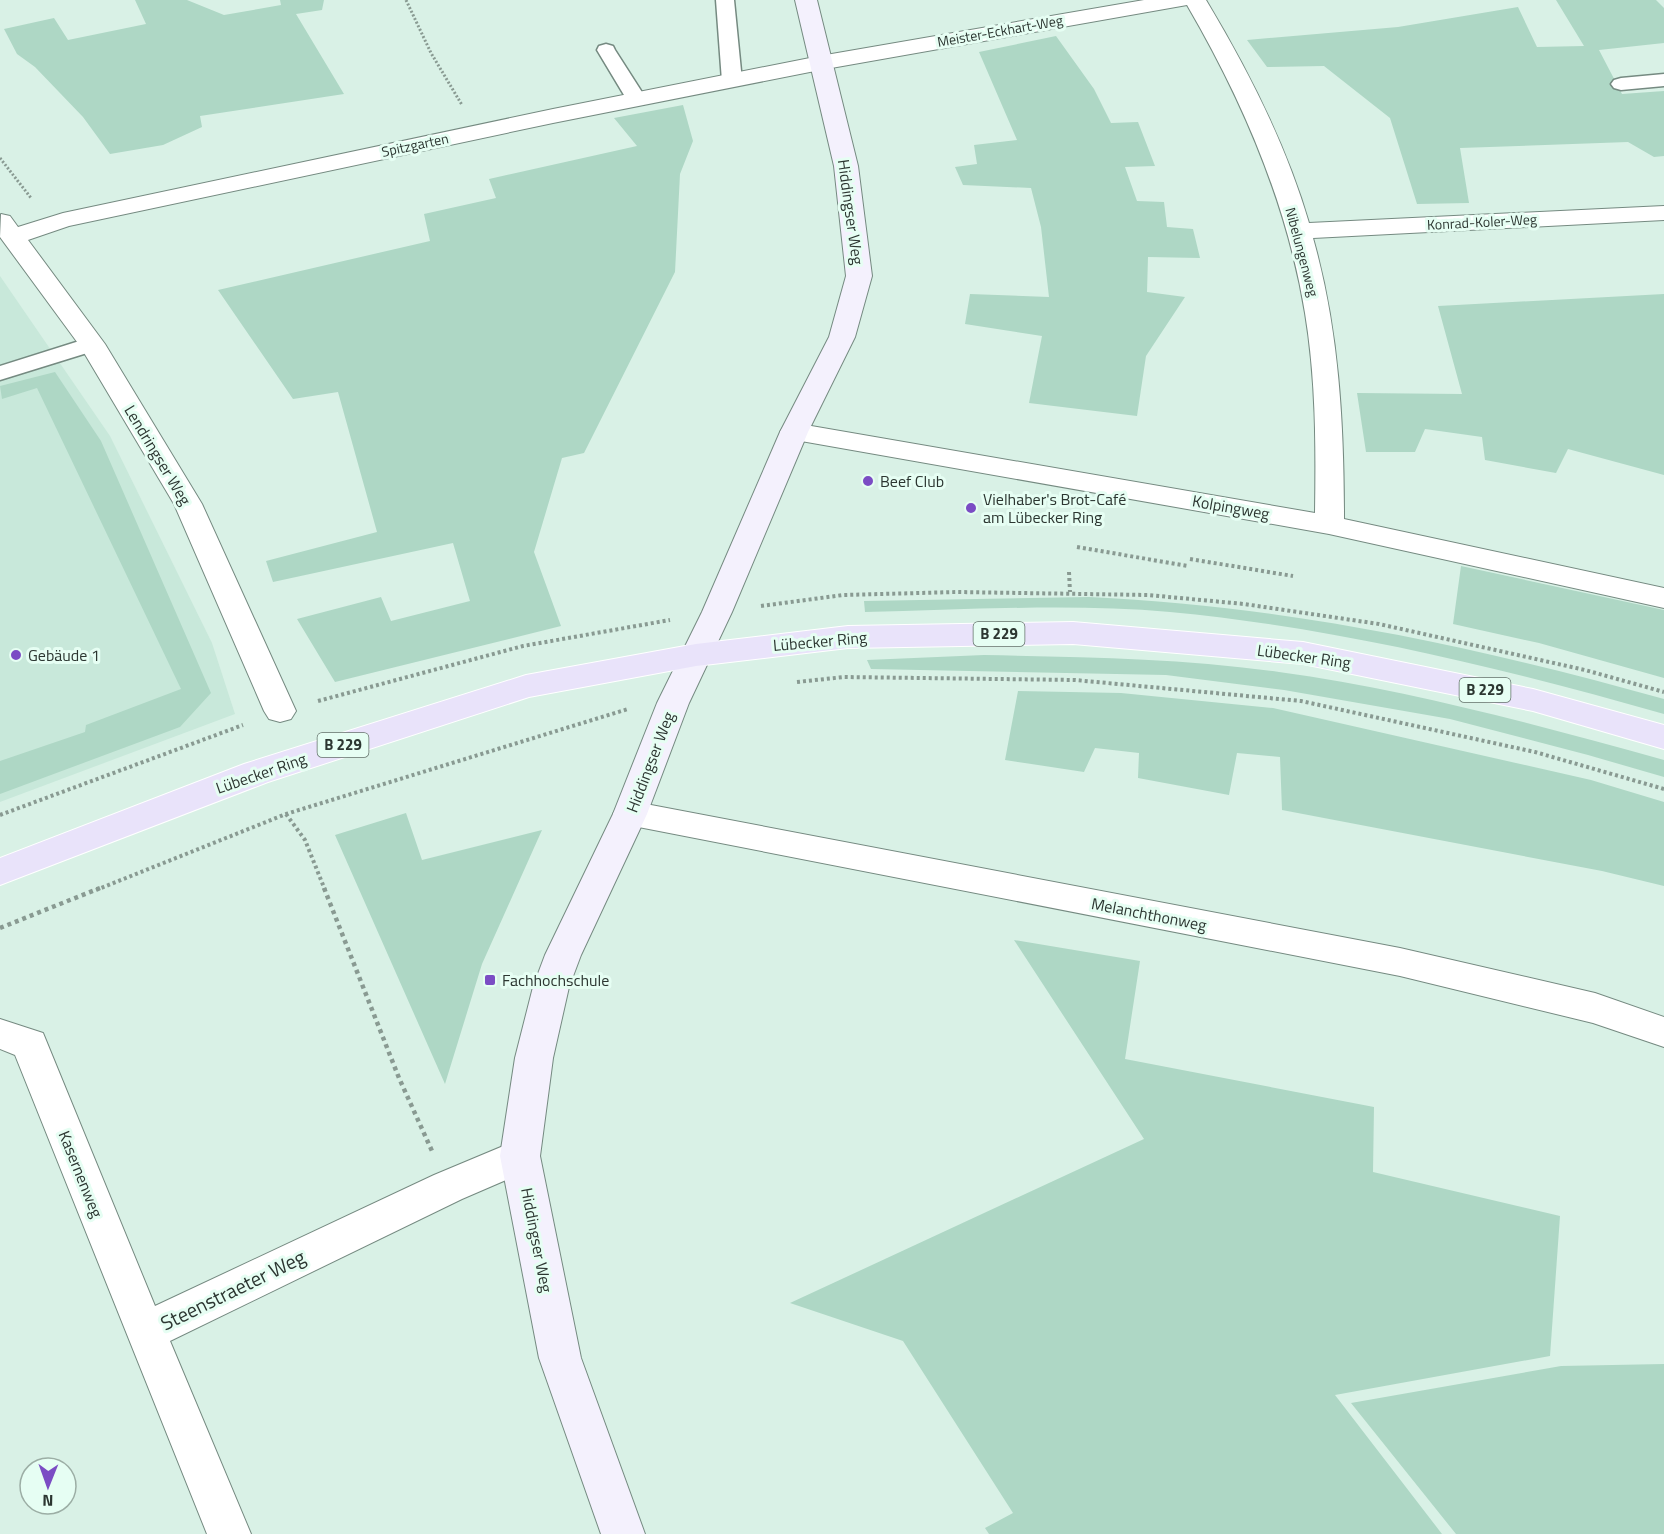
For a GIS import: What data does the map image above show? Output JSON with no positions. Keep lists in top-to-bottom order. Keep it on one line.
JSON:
{"streets":{"main road":["Hiddingser Weg","B 229","Lübecker Ring"],"street":["Meister-Eckhart-Weg","Spitzgarten","Konrad-Koler-Weg","Nibelungenweg","Lendringser Weg","Kolpingweg","Melanchthonweg","Kasernenweg","Steenstraeter Weg"]},"crossings":[["Meister-Eckhart-Weg","Spitzgarten"],["Meister-Eckhart-Weg","Hiddingser Weg"],["Spitzgarten","Hiddingser Weg"],["Spitzgarten","Lendringser Weg"],["Hiddingser Weg","Kolpingweg"],["Hiddingser Weg","Lübecker Ring"],["Hiddingser Weg","Melanchthonweg"],["Hiddingser Weg","Steenstraeter Weg"],["Konrad-Koler-Weg","Nibelungenweg"],["Nibelungenweg","Kolpingweg"],["Kasernenweg","Steenstraeter Weg"]],"places":{"other":["Beef Club","Vielhaber's Brot-Café am Lübecker Ring","Gebäude 1"],"transit":["Fachhochschule"]},"north":"bottom"}
